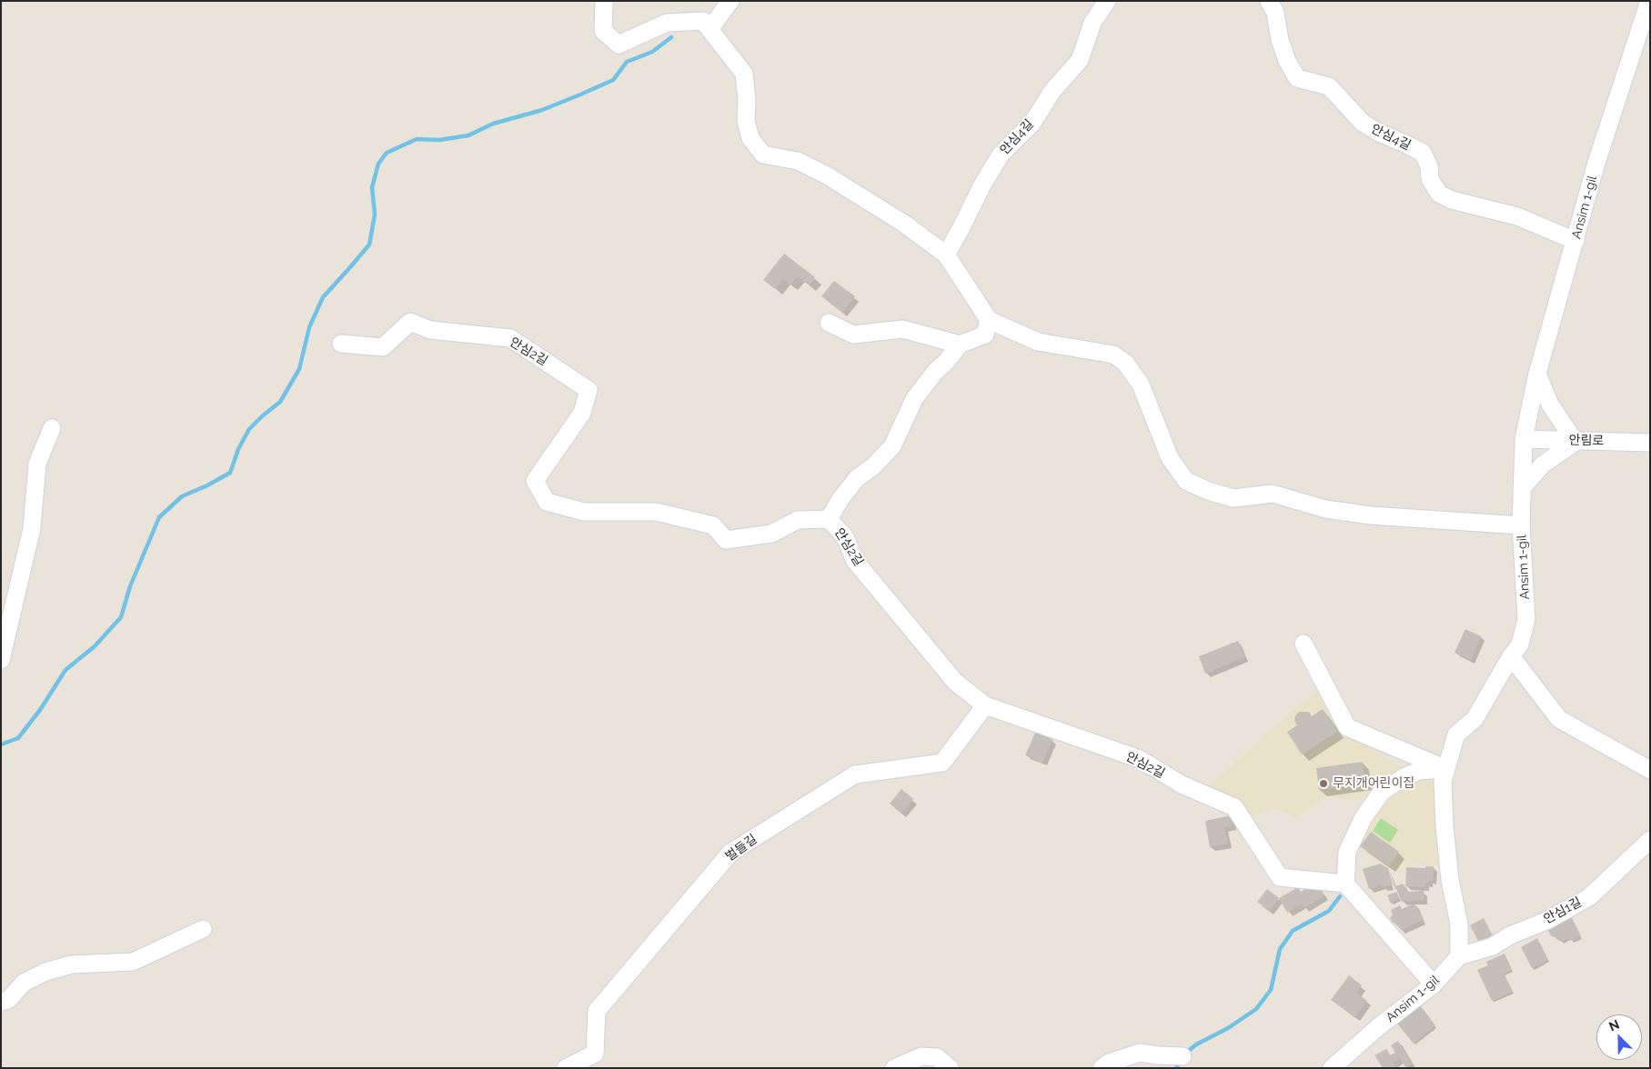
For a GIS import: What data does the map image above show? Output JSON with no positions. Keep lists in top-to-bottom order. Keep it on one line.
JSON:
{"streets":{"street":["안심4길","Ansim 1-gil","안심2길","안림로","벌들길","안심1길"]},"crossings":[["안심4길","Ansim 1-gil"],["Ansim 1-gil","안림로"],["Ansim 1-gil","안심1길"],["안심2길","벌들길"]],"places":["무지개어린이집"],"north":"top left"}
